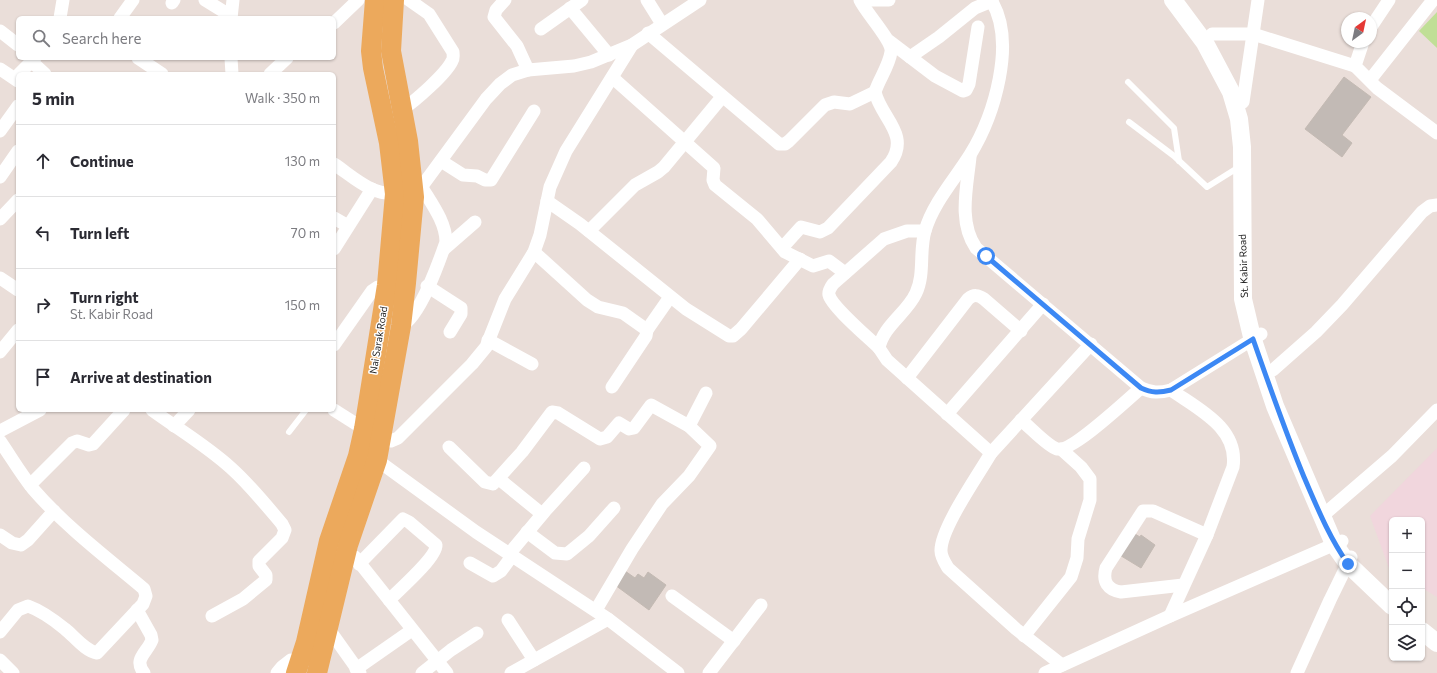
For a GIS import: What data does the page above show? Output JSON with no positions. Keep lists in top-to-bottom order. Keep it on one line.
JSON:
{"streets":{"main road":["St. Kabir Road","Nai Sarak Road"]},"north":"top right","page":{"search":"Search here","heading":["5 min","Walk · 350 m"],"list":[["Continue","130 m"],["Turn left","70 m"],["Turn right","St. Kabir Road","150 m"],"Arrive at destination"],"map_buttons":["+","−"]}}
